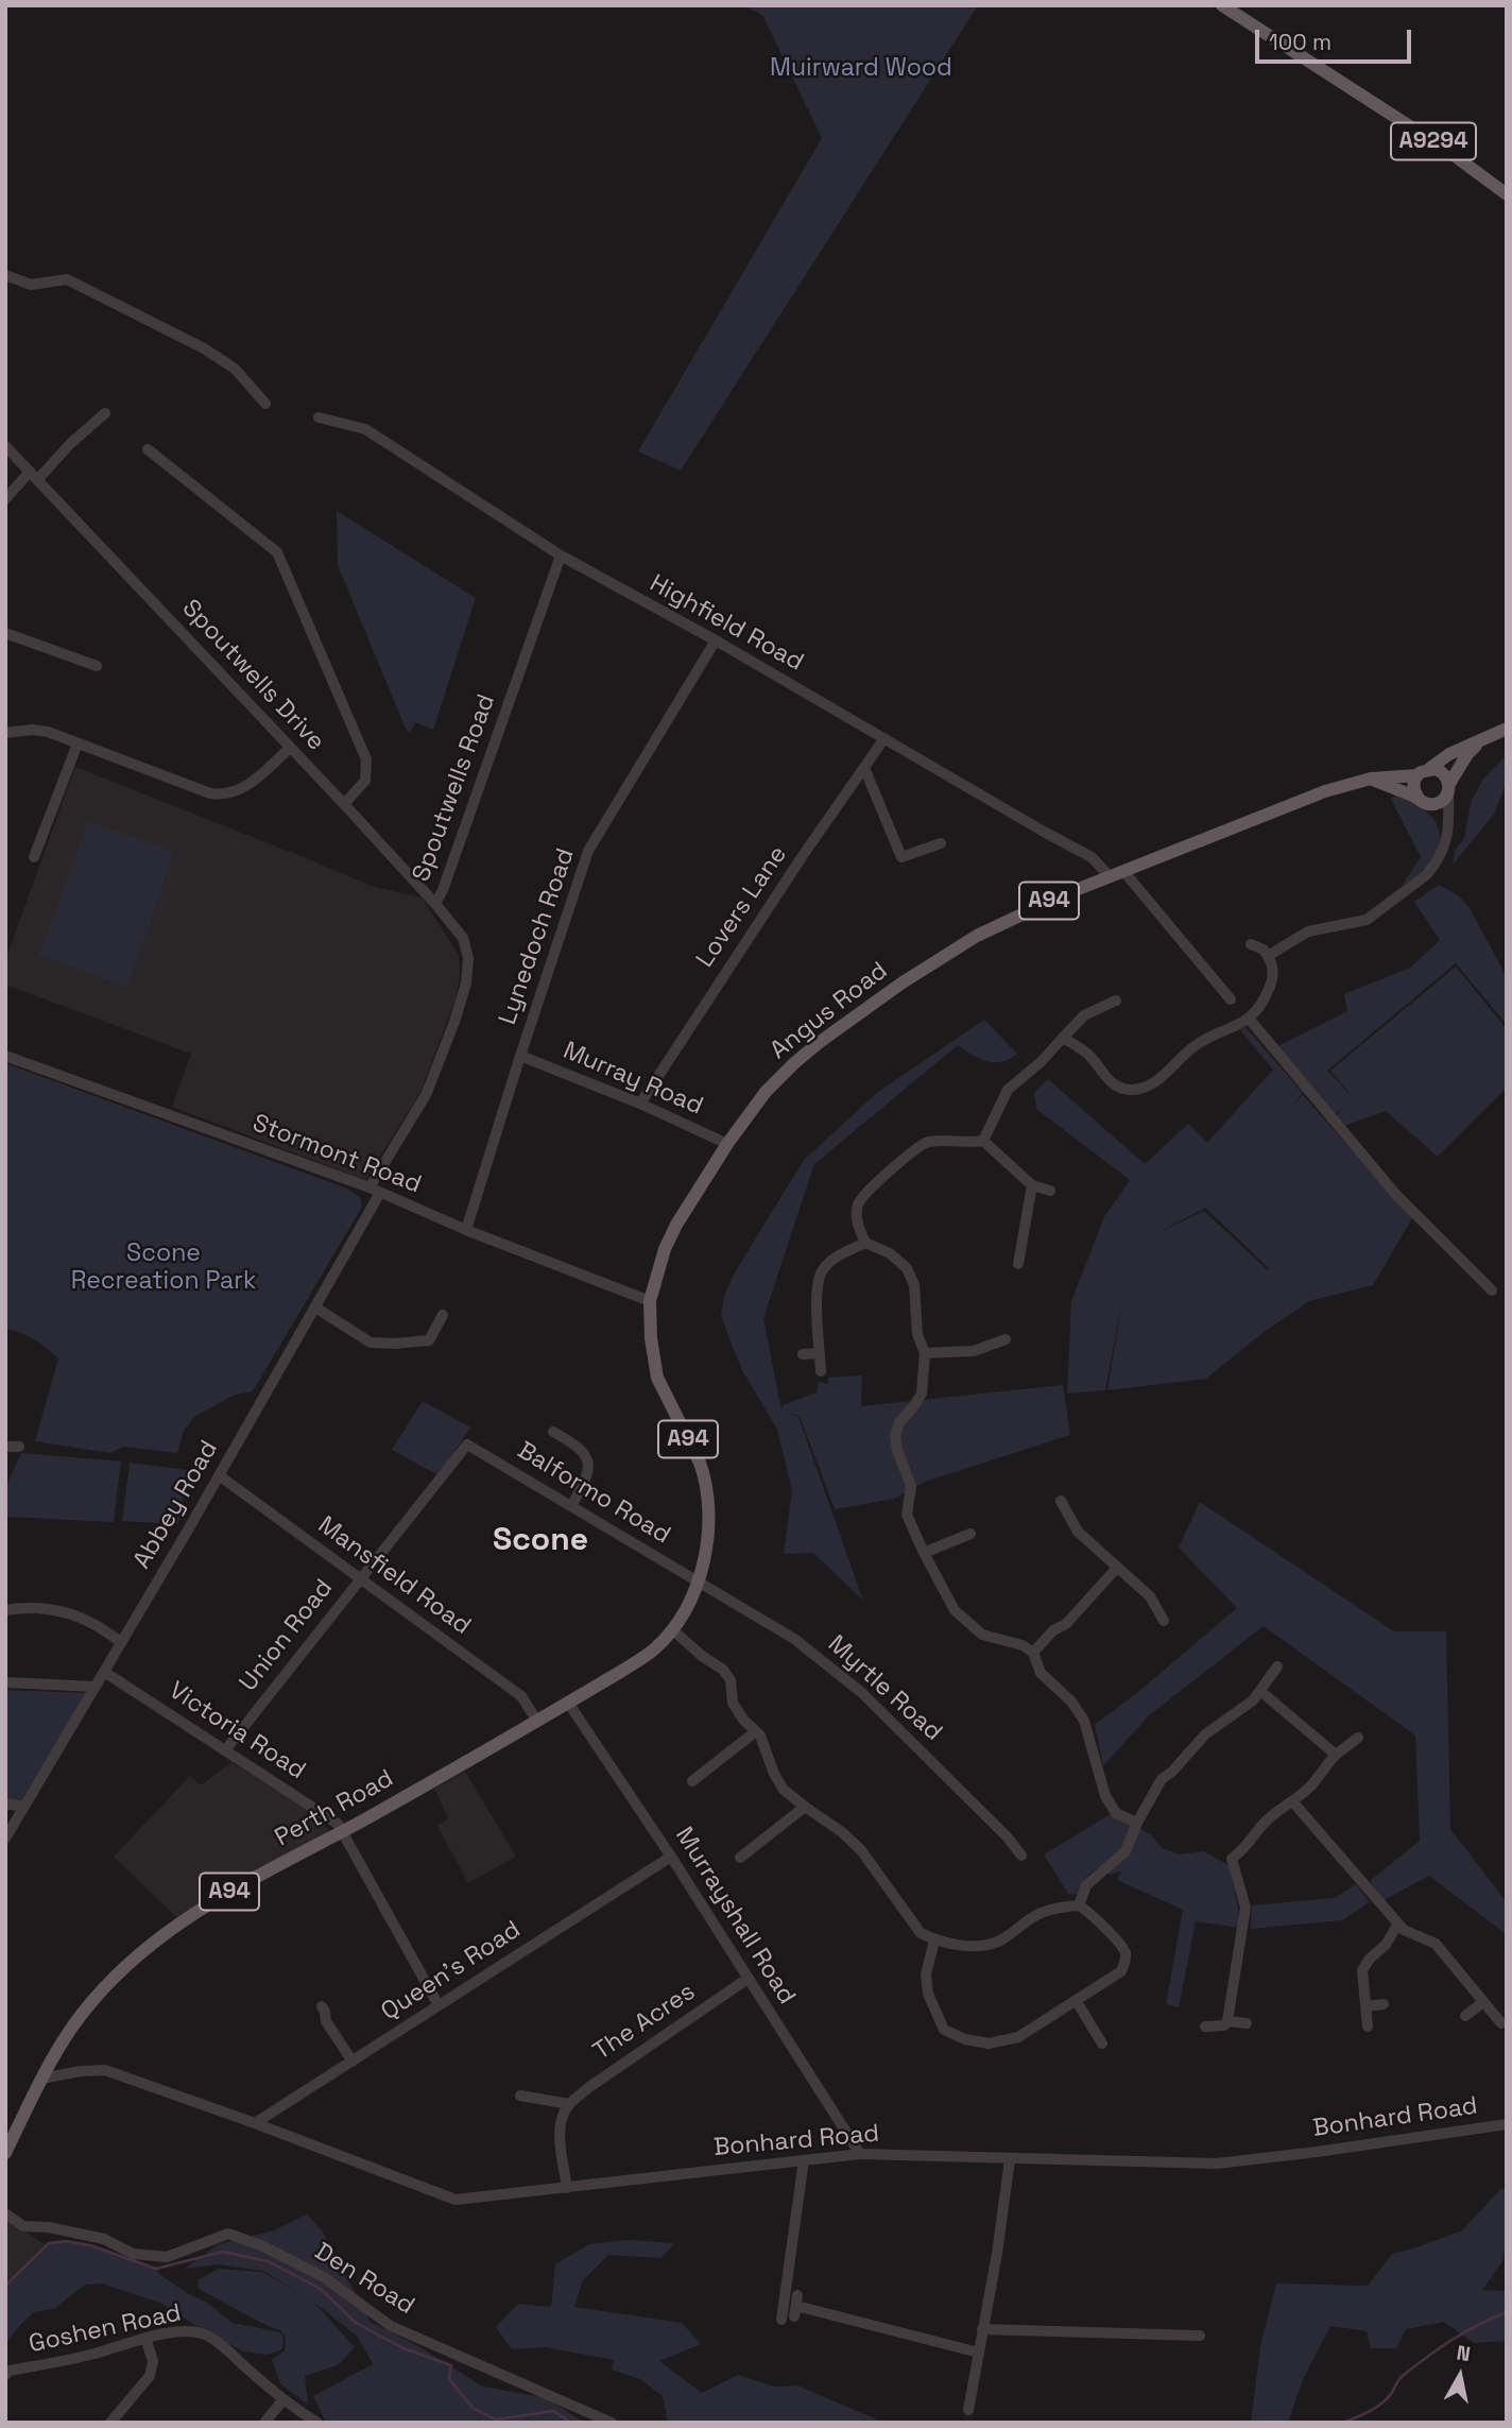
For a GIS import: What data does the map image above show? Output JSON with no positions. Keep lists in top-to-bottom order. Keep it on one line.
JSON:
{"streets":{"main road":["A9294","A94","Angus Road","Perth Road"],"street":["Highfield Road","Spoutwells Drive","Spoutwells Road","Lovers Lane","Lynedoch Road","Murray Road","Stormont Road","Balformo Road","Abbey Road","Mansfield Road","Union Road","Myrtle Road","Victoria Road","Murrayshall Road","Queen's Road","The Acres","Bonhard Road","Den Road","Goshen Road"]},"crossings":[["Highfield Road","Spoutwells Road"],["Highfield Road","Lovers Lane"],["Highfield Road","Lynedoch Road"],["Highfield Road","Angus Road"],["Spoutwells Drive","Spoutwells Road"],["Spoutwells Road","Stormont Road"],["Spoutwells Road","Abbey Road"],["A94","Angus Road"],["Lovers Lane","Murray Road"],["Lynedoch Road","Murray Road"],["Lynedoch Road","Stormont Road"],["Angus Road","Murray Road"],["Angus Road","Stormont Road"],["Angus Road","Balformo Road"],["Angus Road","Myrtle Road"],["Angus Road","Perth Road"],["Stormont Road","Abbey Road"],["Balformo Road","Union Road"],["Balformo Road","Myrtle Road"],["Balformo Road","Perth Road"],["Abbey Road","Mansfield Road"],["Abbey Road","Victoria Road"],["Mansfield Road","Union Road"],["Mansfield Road","Perth Road"],["Union Road","Victoria Road"],["Myrtle Road","Perth Road"],["Victoria Road","Perth Road"],["Perth Road","Murrayshall Road"],["Perth Road","Bonhard Road"],["Murrayshall Road","Queen's Road"],["Murrayshall Road","The Acres"],["Murrayshall Road","Bonhard Road"],["Queen's Road","Bonhard Road"]],"districts":["Scone"],"parks":["Muirward Wood","Scone Recreation Park"],"scale_bar":"100 m","north":"top"}
